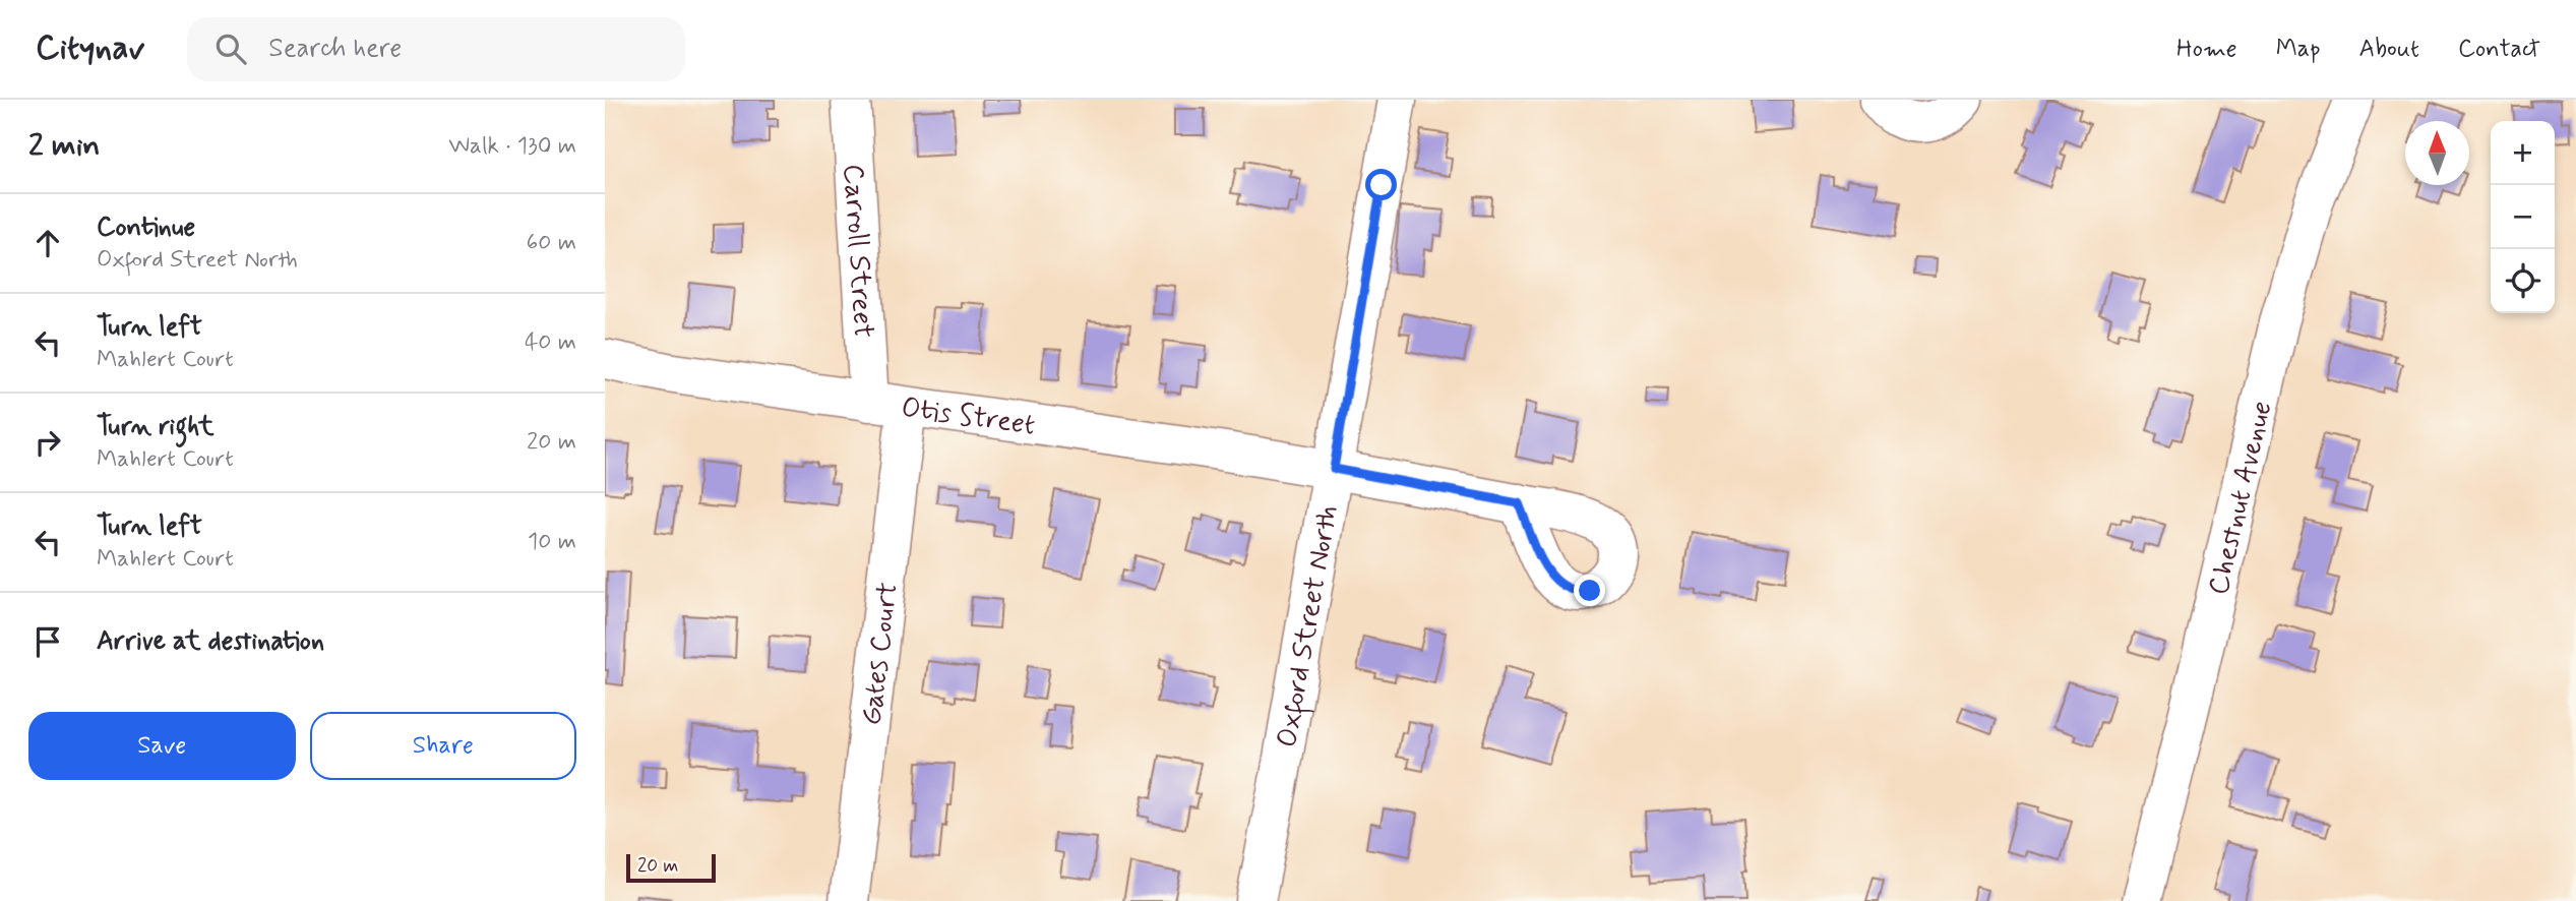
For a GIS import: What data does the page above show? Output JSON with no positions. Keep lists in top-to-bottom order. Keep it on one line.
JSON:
{"streets":{"street":["Carroll Street","Otis Street","Chestnut Avenue","Oxford Street North","Gates Court"]},"crossings":[["Carroll Street","Otis Street"],["Otis Street","Oxford Street North"],["Otis Street","Gates Court"]],"scale_bar":"20 m","north":"top","page":{"header":"Citynav","search":"Search here","nav":["Home","Map","About","Contact"],"heading":["2 min","Walk · 130 m"],"map_buttons":["+","−"],"list":[["Continue","Oxford Street North","60 m"],["Turn left","Mahlert Court","40 m"],["Turn right","Mahlert Court","20 m"],["Turn left","Mahlert Court","10 m"],"Arrive at destination"],"buttons":["Save","Share"],"scale":"20 m"}}
